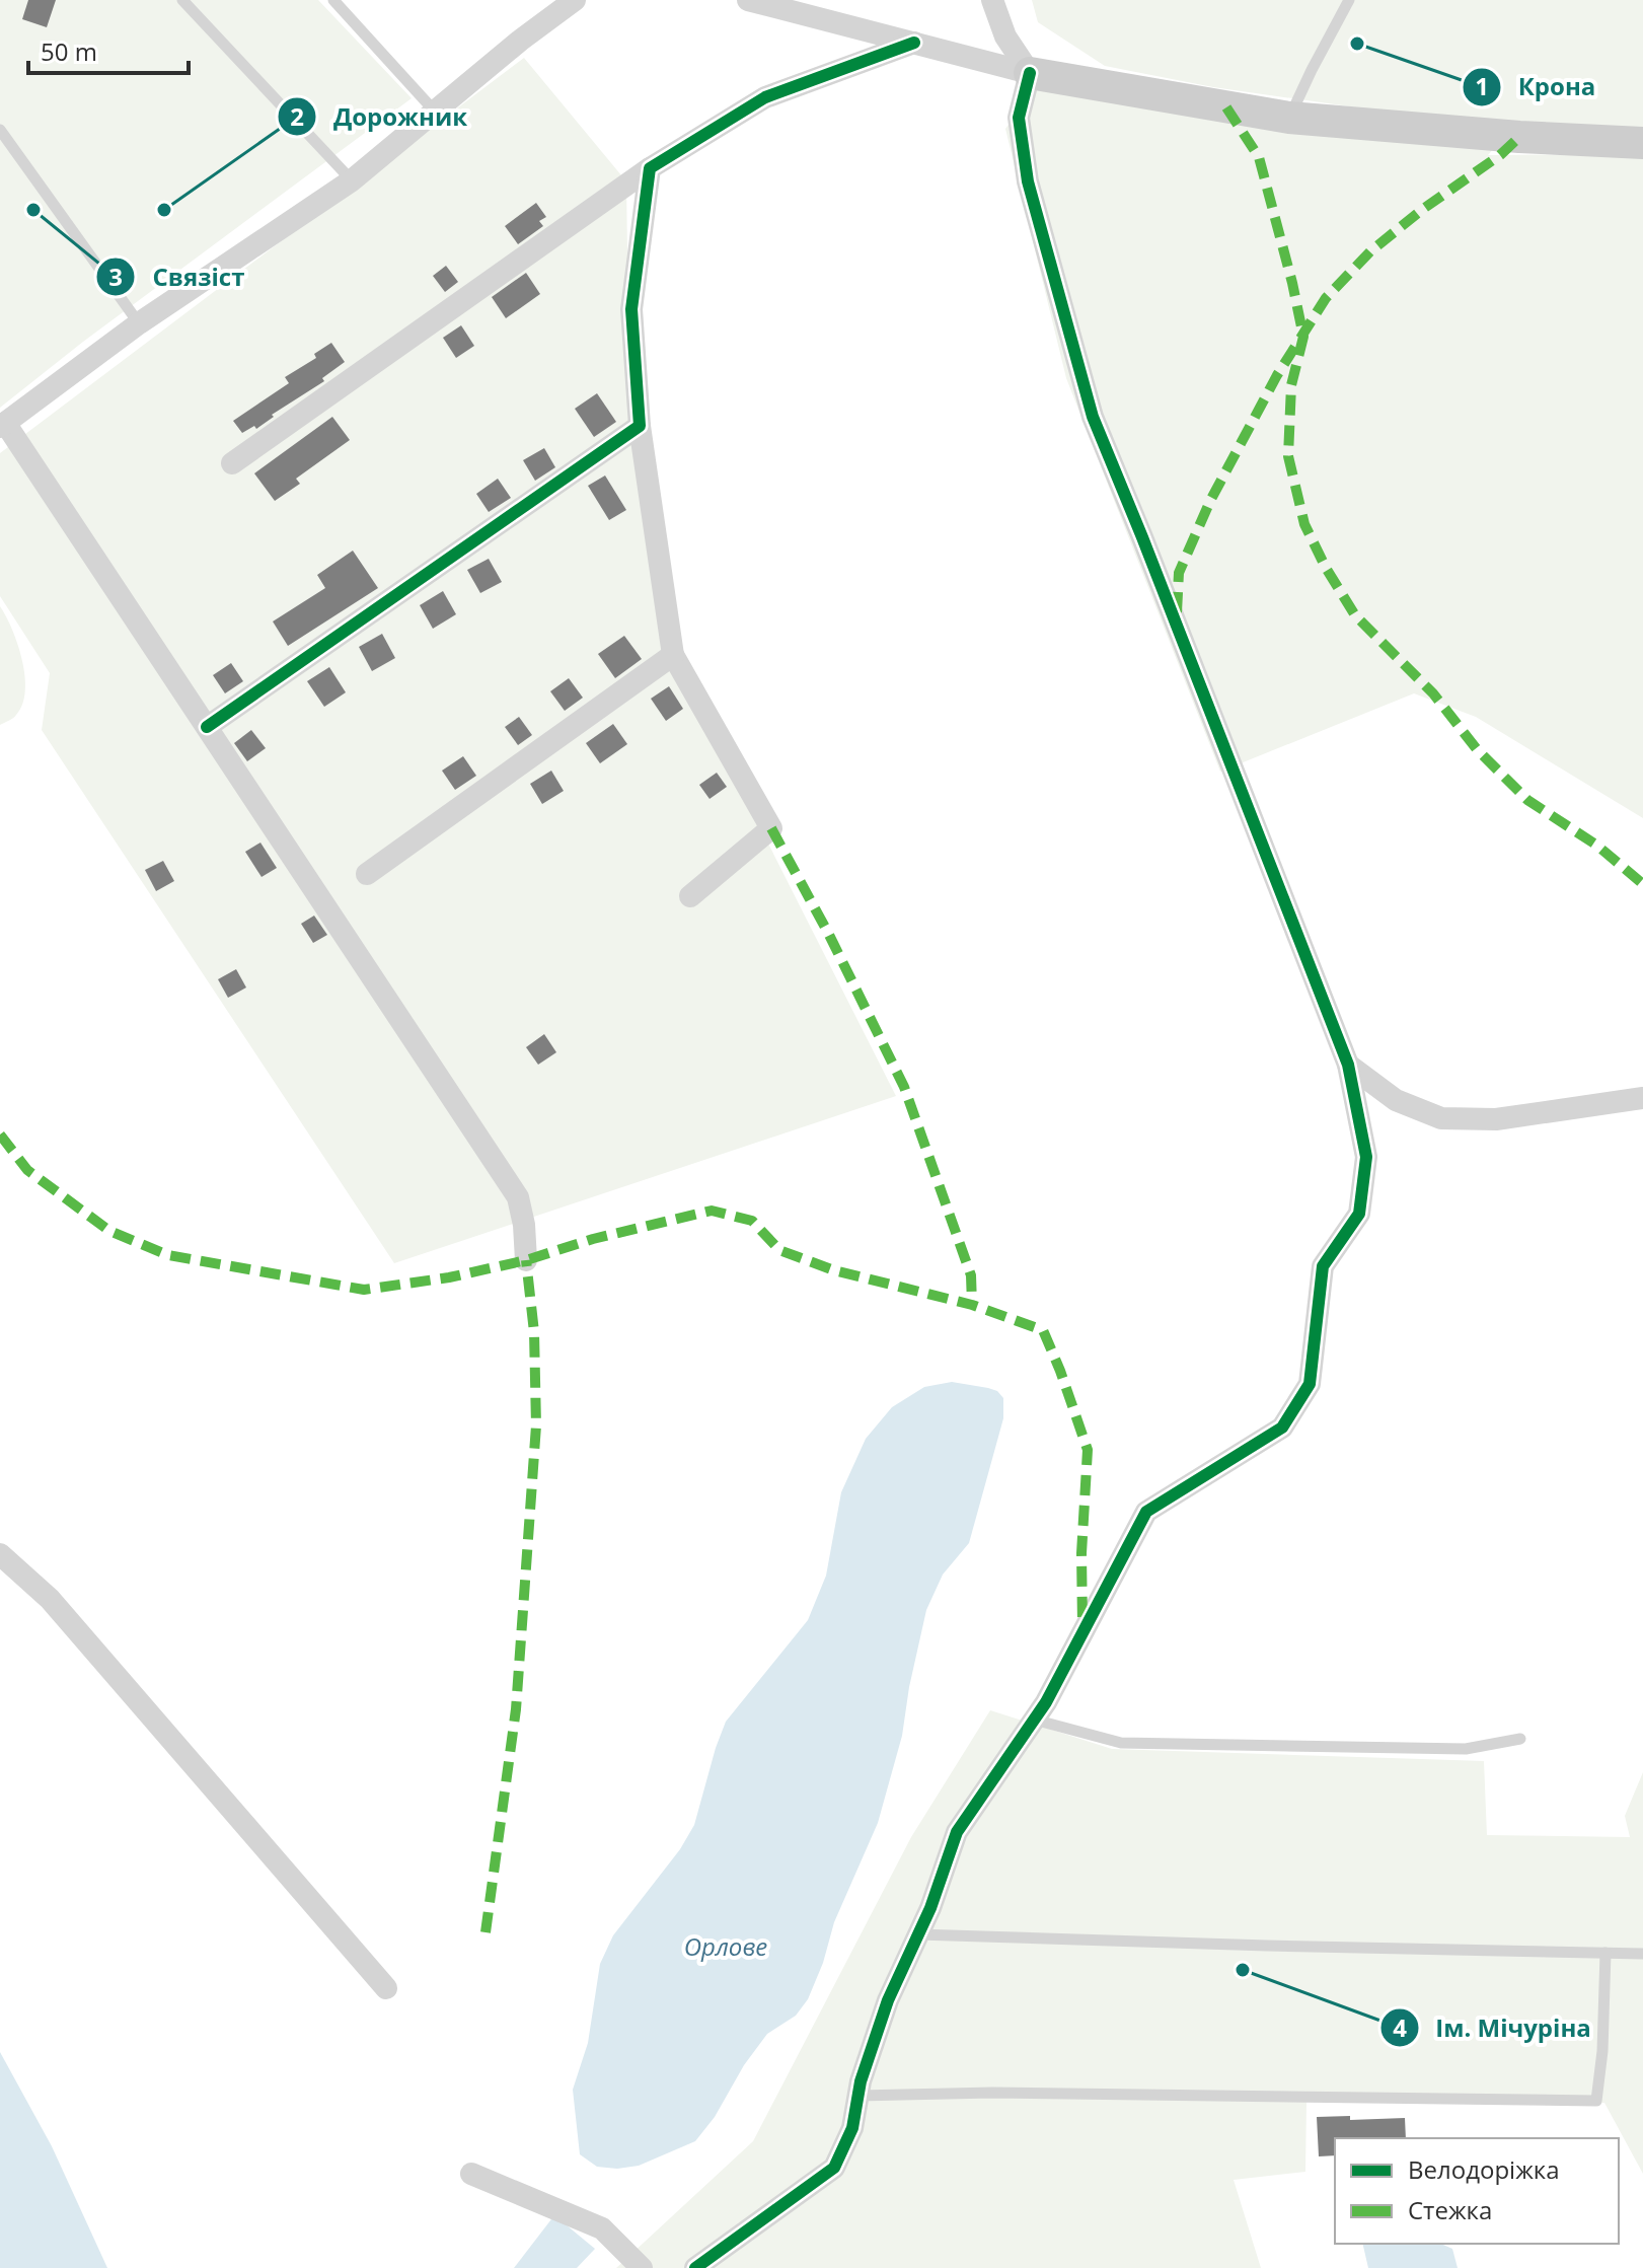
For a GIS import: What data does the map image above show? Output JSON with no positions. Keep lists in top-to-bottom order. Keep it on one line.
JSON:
{"water":["Орлове"],"places":["Крона","Связіст","Дорожник","Ім. Мічуріна"],"legend":["Велодоріжка","Стежка"],"scale_bar":"50 m"}
